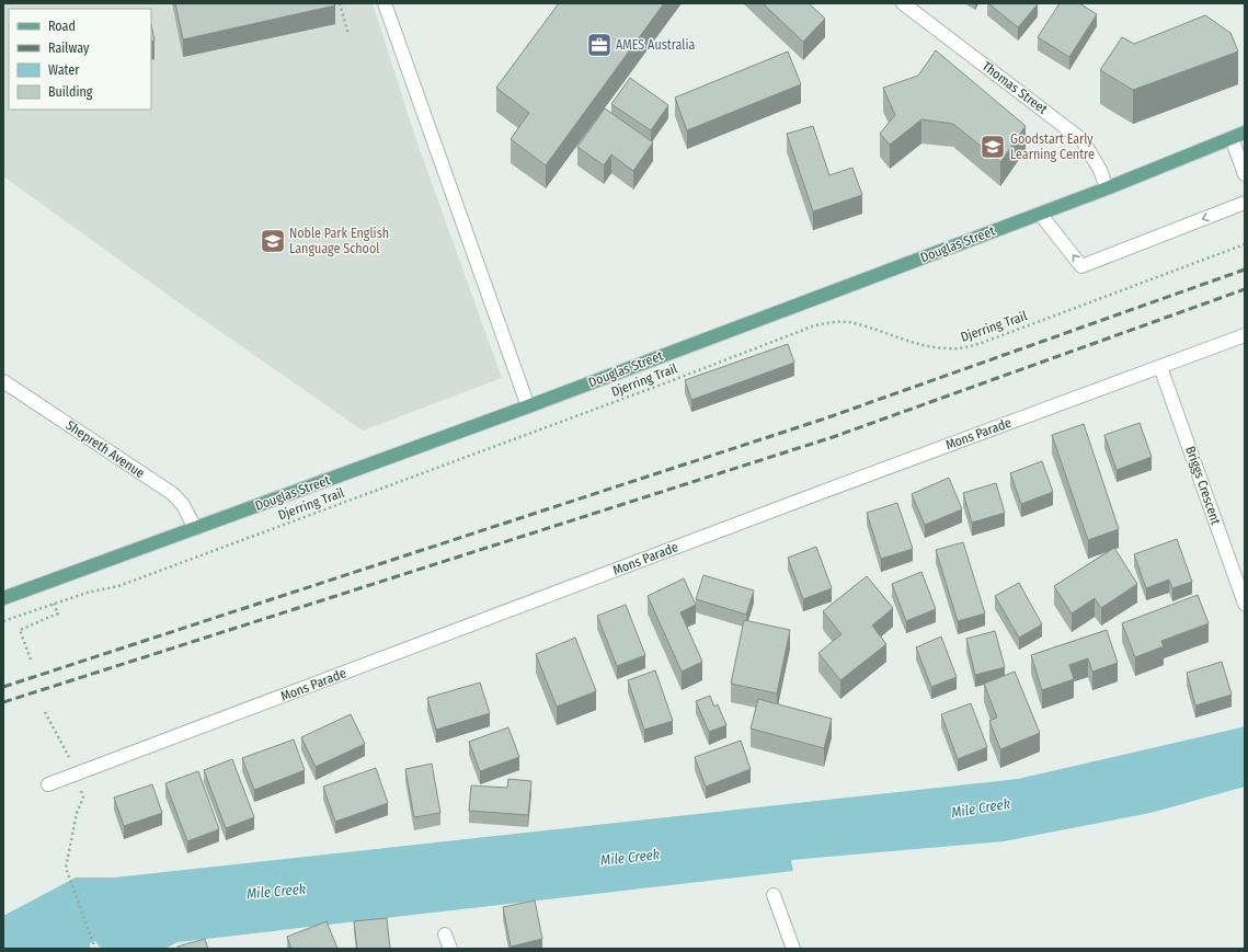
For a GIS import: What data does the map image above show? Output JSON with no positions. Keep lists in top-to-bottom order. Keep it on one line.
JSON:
{"streets":{"main road":["Douglas Street"],"street":["Thomas Street","Mons Parade","Shepreth Avenue","Briggs Crescent"],"path":["Djerring Trail"]},"crossings":[["Thomas Street","Douglas Street"],["Douglas Street","Shepreth Avenue"],["Mons Parade","Briggs Crescent"]],"water":["Mile Creek"],"places":{"office":["AMES Australia"],"school or university":["Goodstart Early Learning Centre","Noble Park English Language School"]},"legend":["Road","Railway","Water","Building"]}
